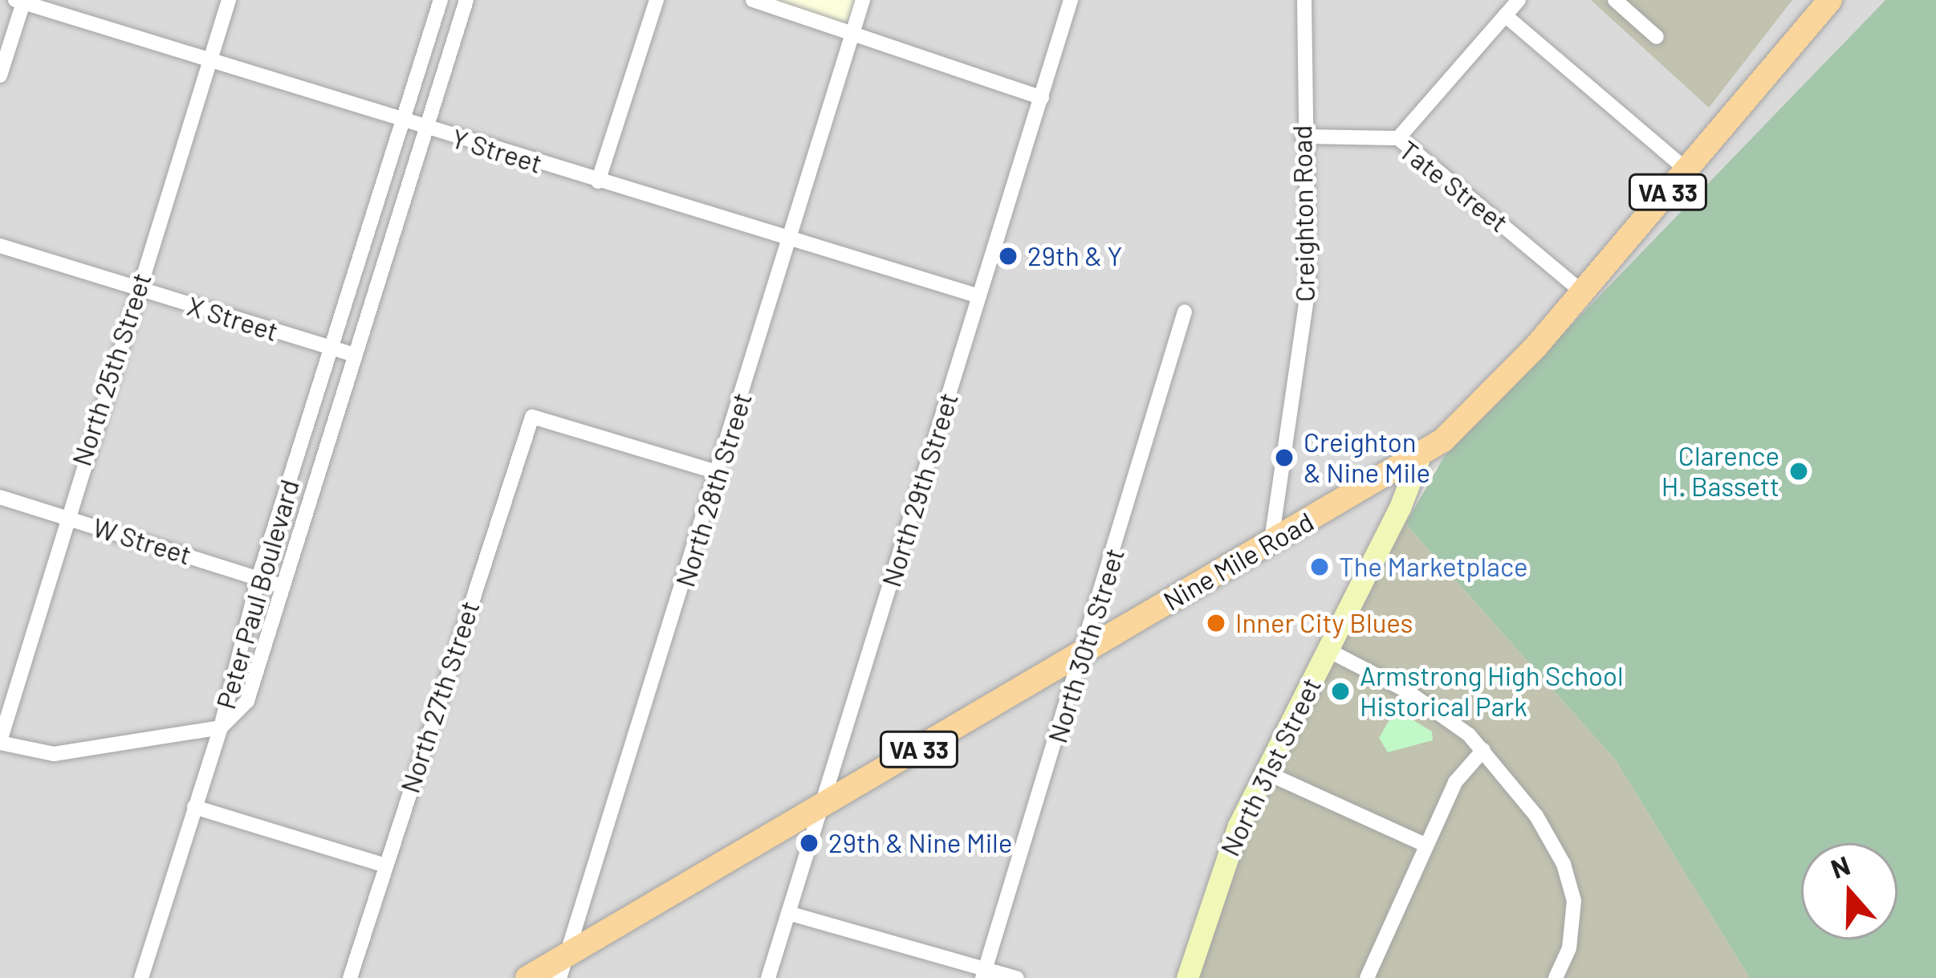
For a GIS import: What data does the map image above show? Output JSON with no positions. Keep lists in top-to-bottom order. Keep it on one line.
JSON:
{"streets":{"main road":["VA 33","Nine Mile Road"],"street":["Y Street","Tate Street","Creighton Road","X Street","North 25th Street","North 28th Street","North 29th Street","W Street","Peter Paul Boulevard","North 30th Street","North 27th Street","North 31st Street"]},"crossings":[["Y Street","North 25th Street"],["Y Street","North 28th Street"],["Y Street","North 29th Street"],["Y Street","Peter Paul Boulevard"],["Tate Street","Creighton Road"],["Tate Street","Nine Mile Road"],["Creighton Road","Nine Mile Road"],["X Street","North 25th Street"],["X Street","Peter Paul Boulevard"],["North 25th Street","W Street"],["North 28th Street","Nine Mile Road"],["North 28th Street","North 27th Street"],["North 29th Street","Nine Mile Road"],["W Street","Peter Paul Boulevard"],["Nine Mile Road","North 30th Street"],["Nine Mile Road","North 31st Street"]],"places":["29th & Y","Creighton & Nine Mile","Clarence H. Bassett","The Marketplace","Inner City Blues","Armstrong High School Historical Park","29th & Nine Mile"],"north":"top"}
